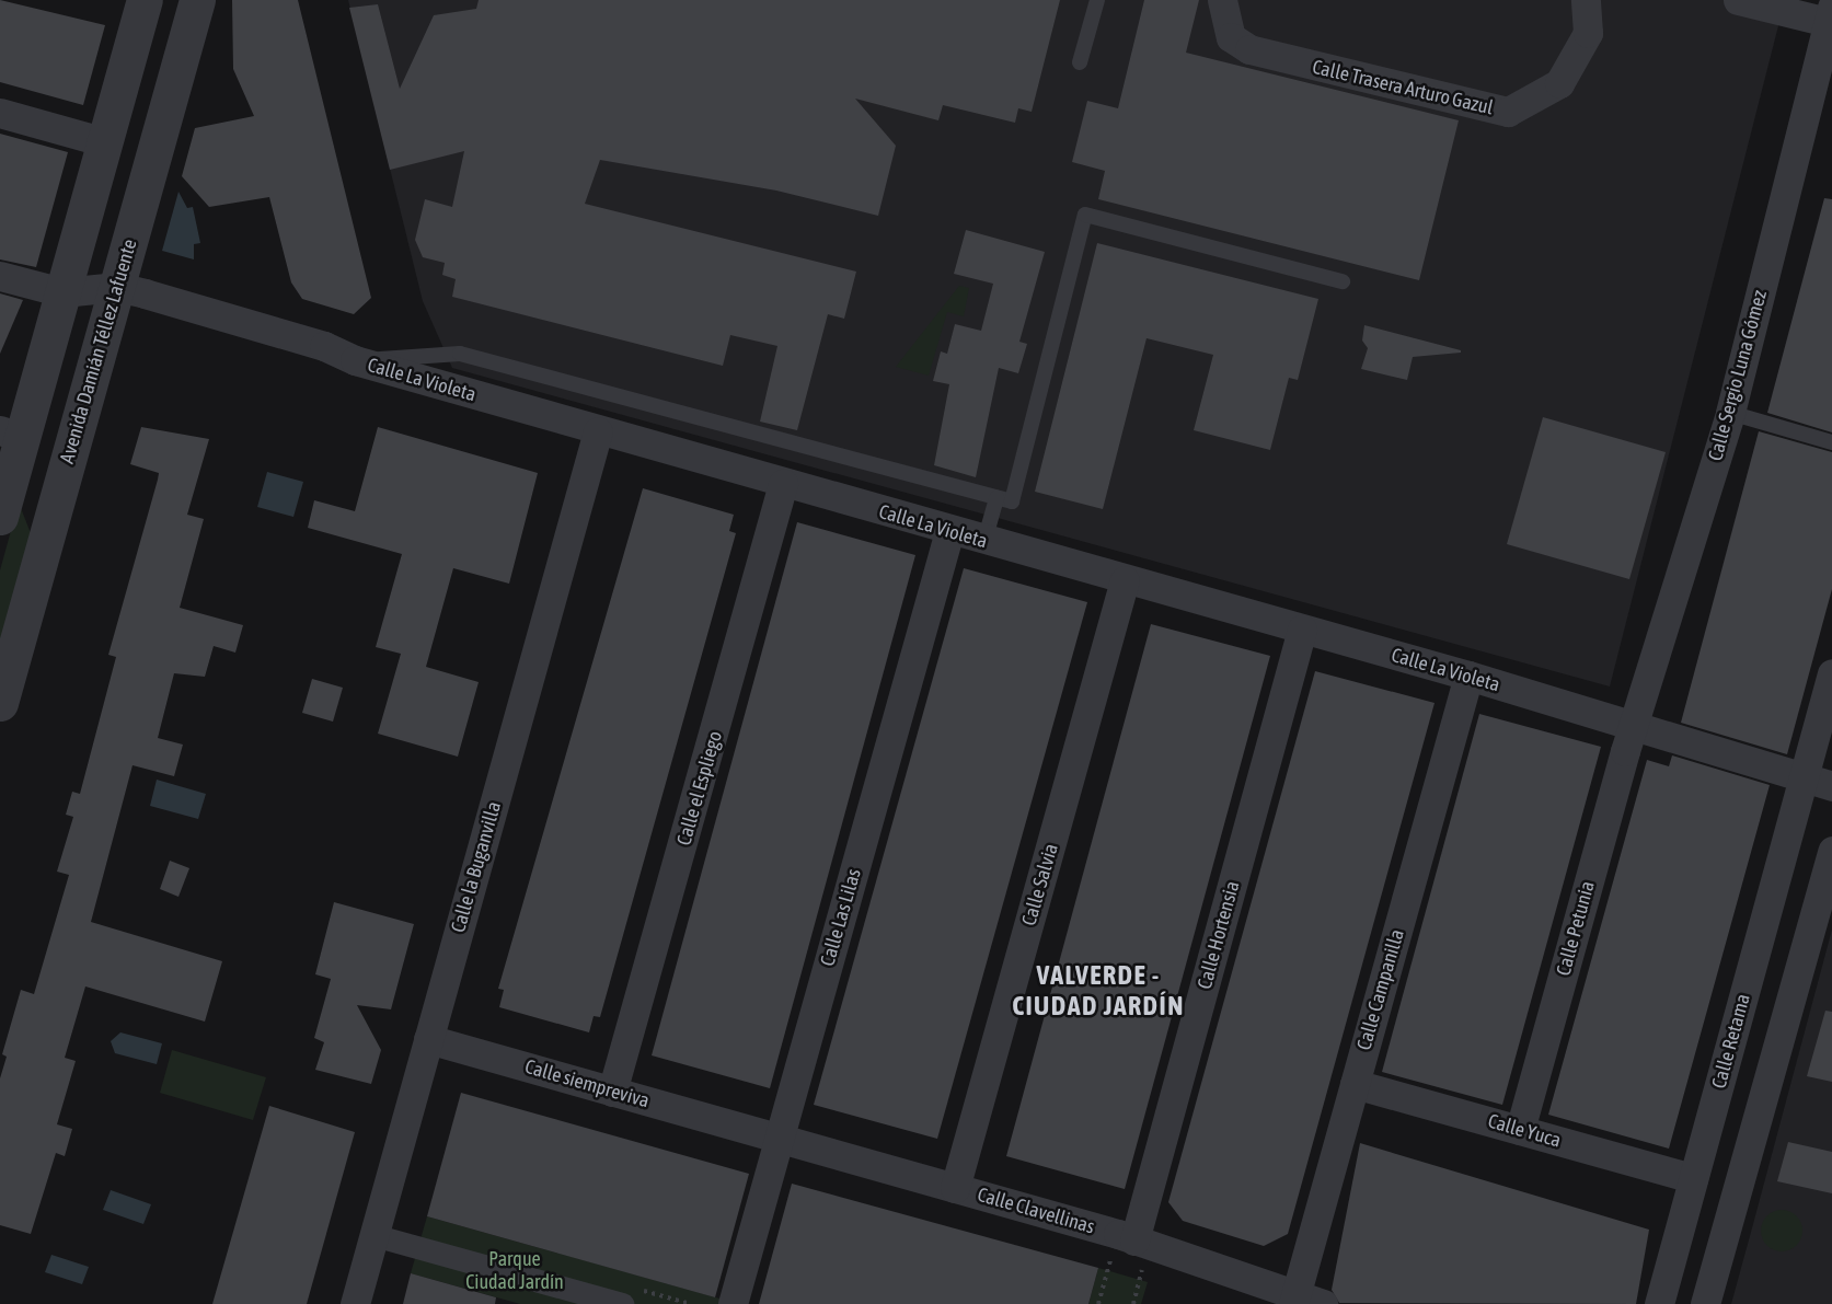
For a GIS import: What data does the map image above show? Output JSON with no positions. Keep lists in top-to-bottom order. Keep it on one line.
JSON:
{"streets":{"street":["Calle Trasera Arturo Gazul","Avenida Damián Téllez Lafuente","Calle Sergio Luna Gómez","Calle La Violeta","Calle el Espliego","Calle la Buganvilla","Calle Salvia","Calle Las Lilas","Calle Petunia","Calle Hortensia","Calle Campanilla","Calle Retama","Calle siempreviva","Calle Yuca","Calle Clavellinas"]},"crossings":[["Avenida Damián Téllez Lafuente","Calle La Violeta"],["Calle Sergio Luna Gómez","Calle La Violeta"],["Calle Sergio Luna Gómez","Calle Petunia"],["Calle La Violeta","Calle el Espliego"],["Calle La Violeta","Calle la Buganvilla"],["Calle La Violeta","Calle Salvia"],["Calle La Violeta","Calle Las Lilas"],["Calle La Violeta","Calle Petunia"],["Calle La Violeta","Calle Hortensia"],["Calle La Violeta","Calle Campanilla"],["Calle La Violeta","Calle Retama"],["Calle el Espliego","Calle siempreviva"],["Calle la Buganvilla","Calle siempreviva"],["Calle Salvia","Calle Clavellinas"],["Calle Las Lilas","Calle Clavellinas"],["Calle Petunia","Calle Yuca"],["Calle Hortensia","Calle Clavellinas"],["Calle Campanilla","Calle Yuca"],["Calle Campanilla","Calle Clavellinas"],["Calle Retama","Calle Yuca"],["Calle siempreviva","Calle Clavellinas"]],"districts":["VALVERDE - CIUDAD JARDÍN"],"parks":["Parque Ciudad Jardín"]}
